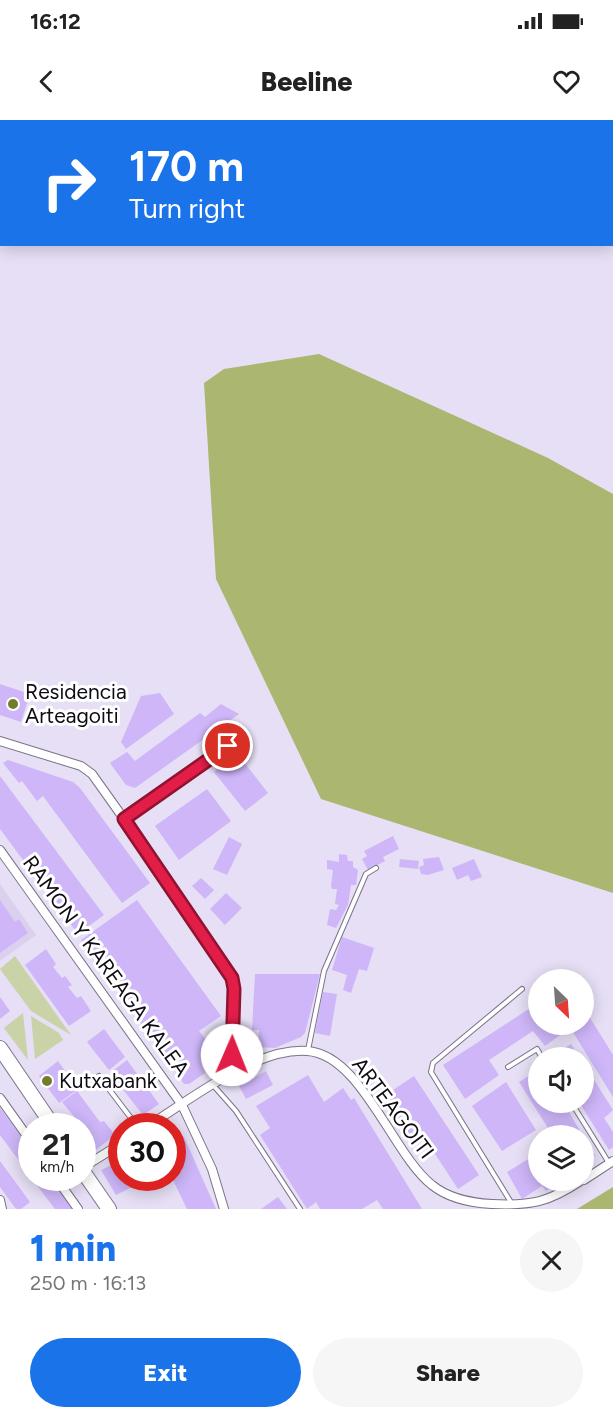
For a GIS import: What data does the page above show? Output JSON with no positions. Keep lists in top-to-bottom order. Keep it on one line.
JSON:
{"streets":{"street":["RAMON Y KAREAGA KALEA","ARTEAGOITI"]},"places":["Residencia Arteagoiti","Kutxabank"],"north":"bottom right","page":{"status":"16:12","header":"Beeline","turn":["170 m","Turn right"],"speed":"21 km/h","limit":"30","heading":["1 min","250 m · 16:13"],"buttons":["Exit","Share"]}}
